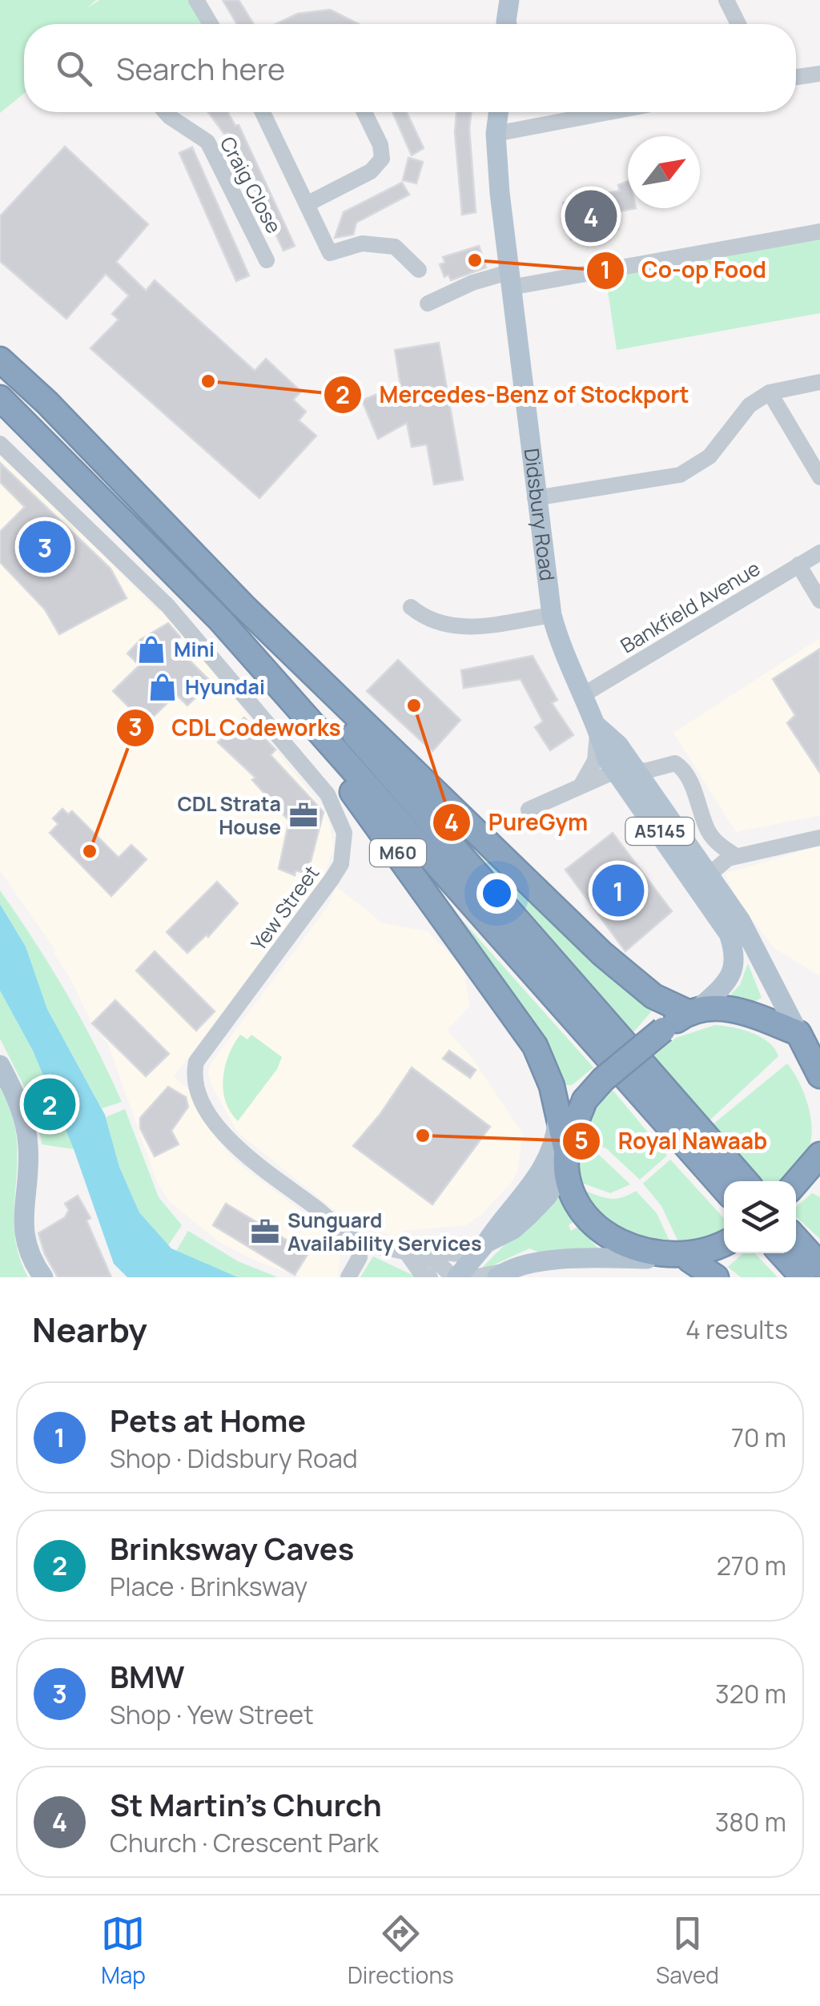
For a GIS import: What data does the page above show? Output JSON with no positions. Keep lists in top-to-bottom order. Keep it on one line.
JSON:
{"streets":{"highway":["M60"],"main road":["Didsbury Road","A5145"],"street":["Craig Close","Bankfield Avenue","Yew Street"]},"crossings":[["Didsbury Road","Bankfield Avenue"],["Didsbury Road","M60"]],"places":{"other":["Co-op Food","Mercedes-Benz of Stockport","PureGym","CDL Codeworks","Royal Nawaab"],"shop":["Mini","Hyundai"],"office":["CDL Strata House","Sunguard Availability Services"]},"north":"top right","page":{"search":"Search here","pins":["4","3","1","2"],"heading":["Nearby","4 results"],"list":[{"mark":"1","name":"Pets at Home","note":"Shop · Didsbury Road","value":"70 m"},{"mark":"2","name":"Brinksway Caves","note":"Place · Brinksway","value":"270 m"},{"mark":"3","name":"BMW","note":"Shop · Yew Street","value":"320 m"},{"mark":"4","name":"St Martin's Church","note":"Church · Crescent Park","value":"380 m"}],"nav":["Map","Directions","Saved"]}}
